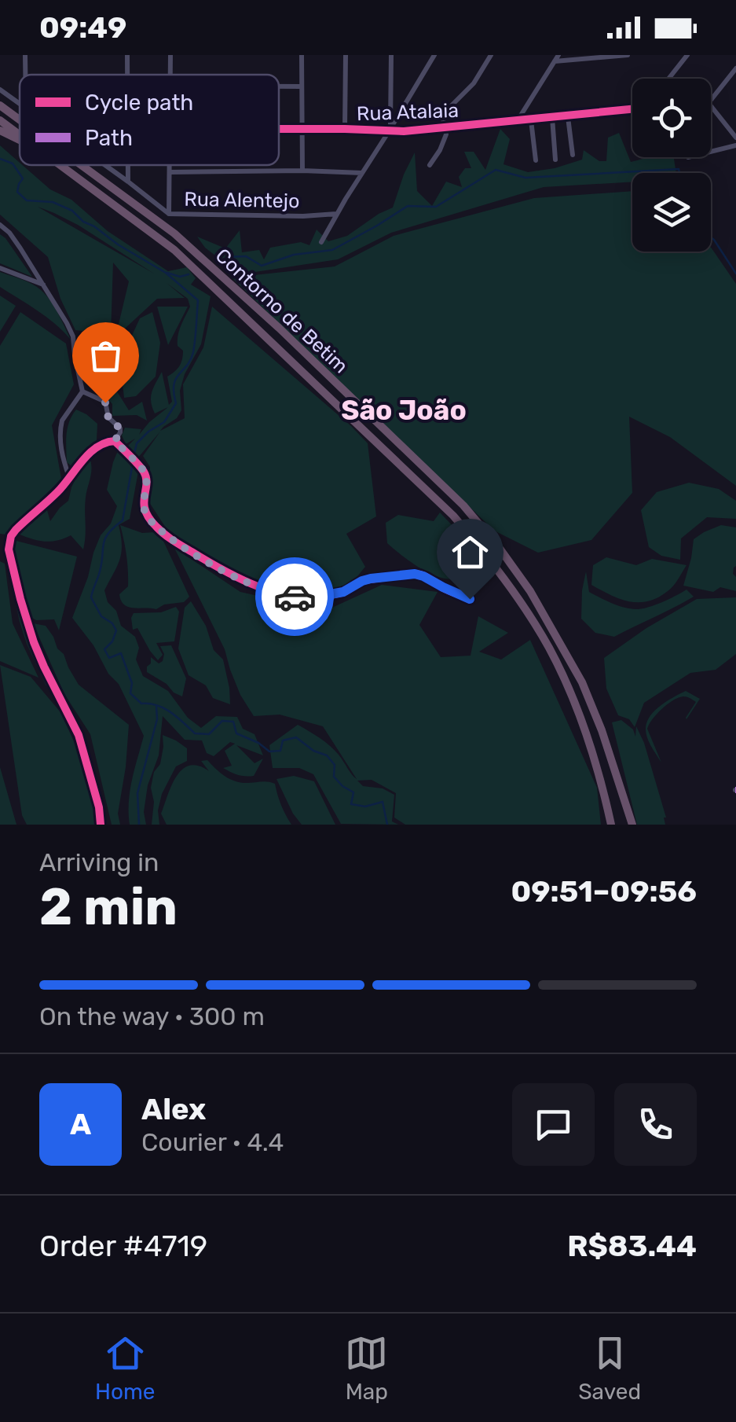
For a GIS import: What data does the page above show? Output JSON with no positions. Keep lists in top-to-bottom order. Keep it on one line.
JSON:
{"streets":{"highway":["Contorno de Betim"],"street":["Rua Atalaia","Rua Alentejo"]},"districts":["São João"],"legend":["Cycle path","Path"],"page":{"status":"09:49","heading":["2 min","Arriving in","09:51–09:56"],"panel":["Alex","Courier · 4.4","Order #4719","R$83.44"],"bar":"On the way · 300 m","round":"A","tabs":["Home","Map","Saved"]}}
